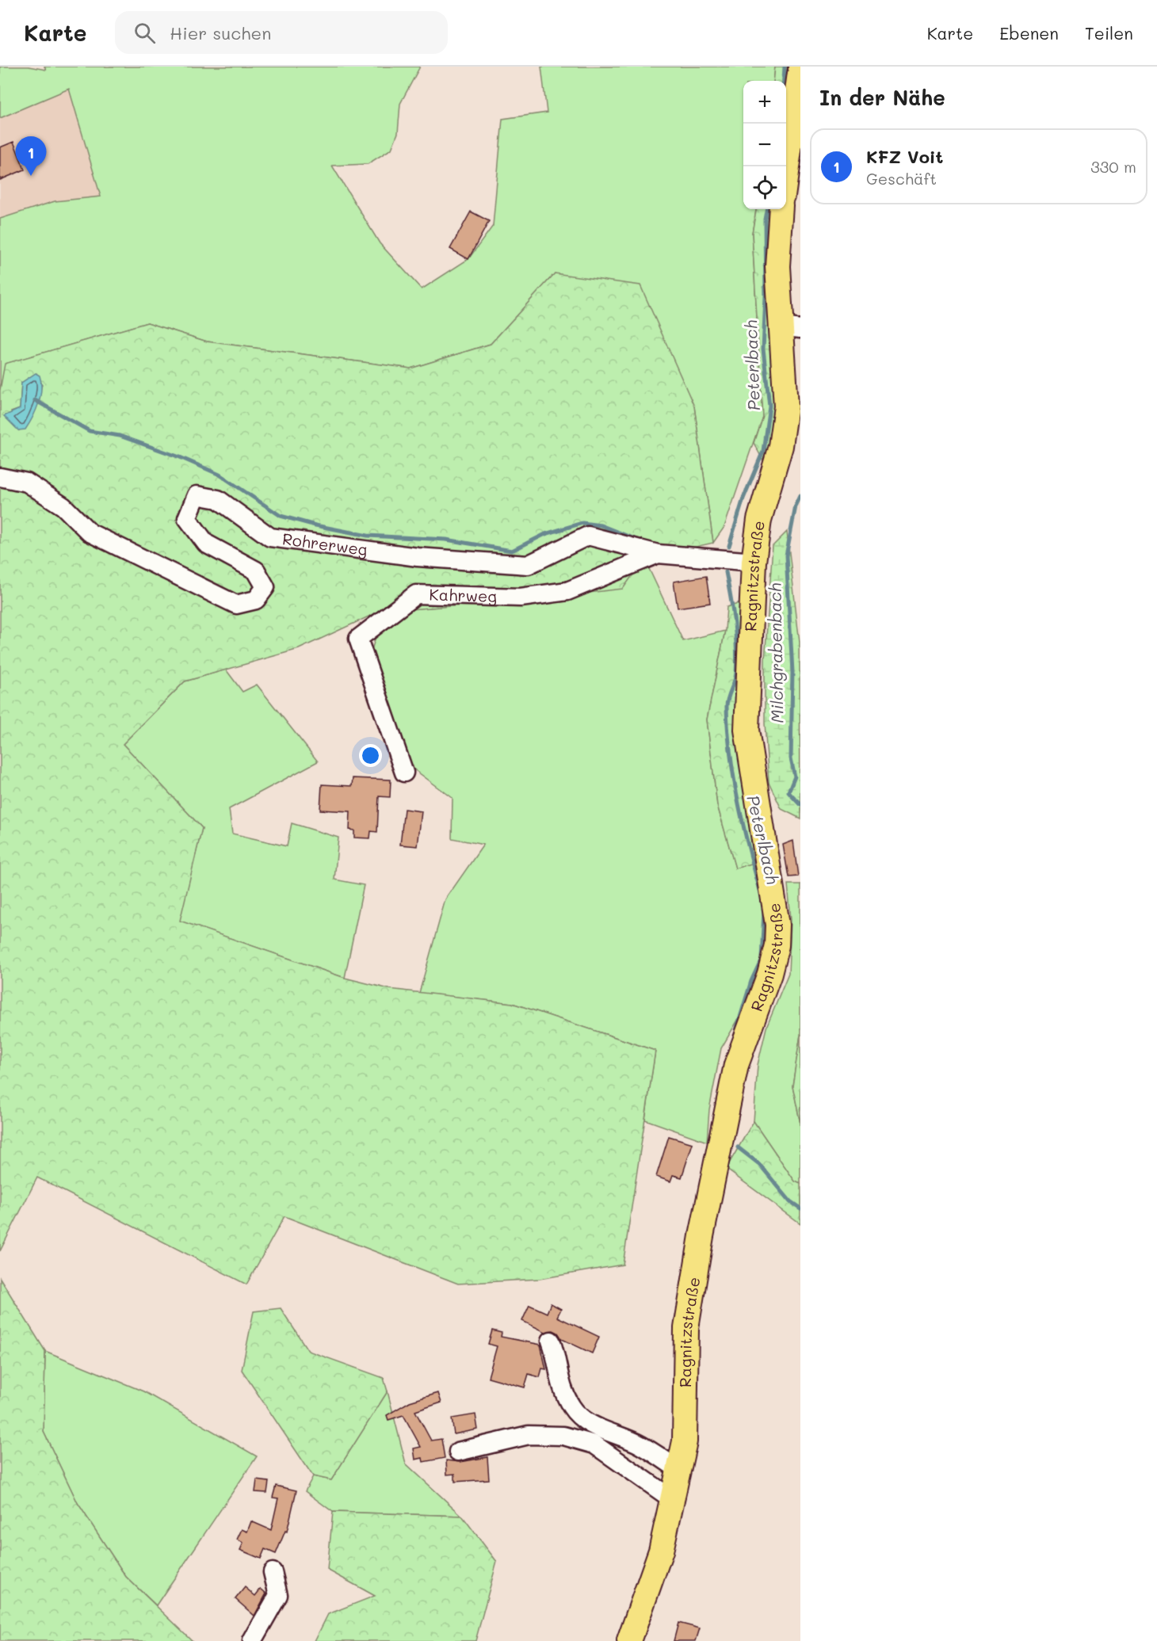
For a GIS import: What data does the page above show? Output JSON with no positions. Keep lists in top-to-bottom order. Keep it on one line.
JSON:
{"streets":{"main road":["Ragnitzstraße"],"lane":["Rohrerweg","Kahrweg"]},"crossings":[["Rohrerweg","Ragnitzstraße"],["Rohrerweg","Kahrweg"]],"water":["Peterlbach","Milchgrabenbach"],"page":{"header":"Karte","search":"Hier suchen","nav":["Karte","Ebenen","Teilen"],"heading":"In der Nähe","map_buttons":["+","−"],"list":[{"mark":"1","name":"KFZ Voit","note":"Geschäft","value":"330 m"}],"pins":"1"}}
